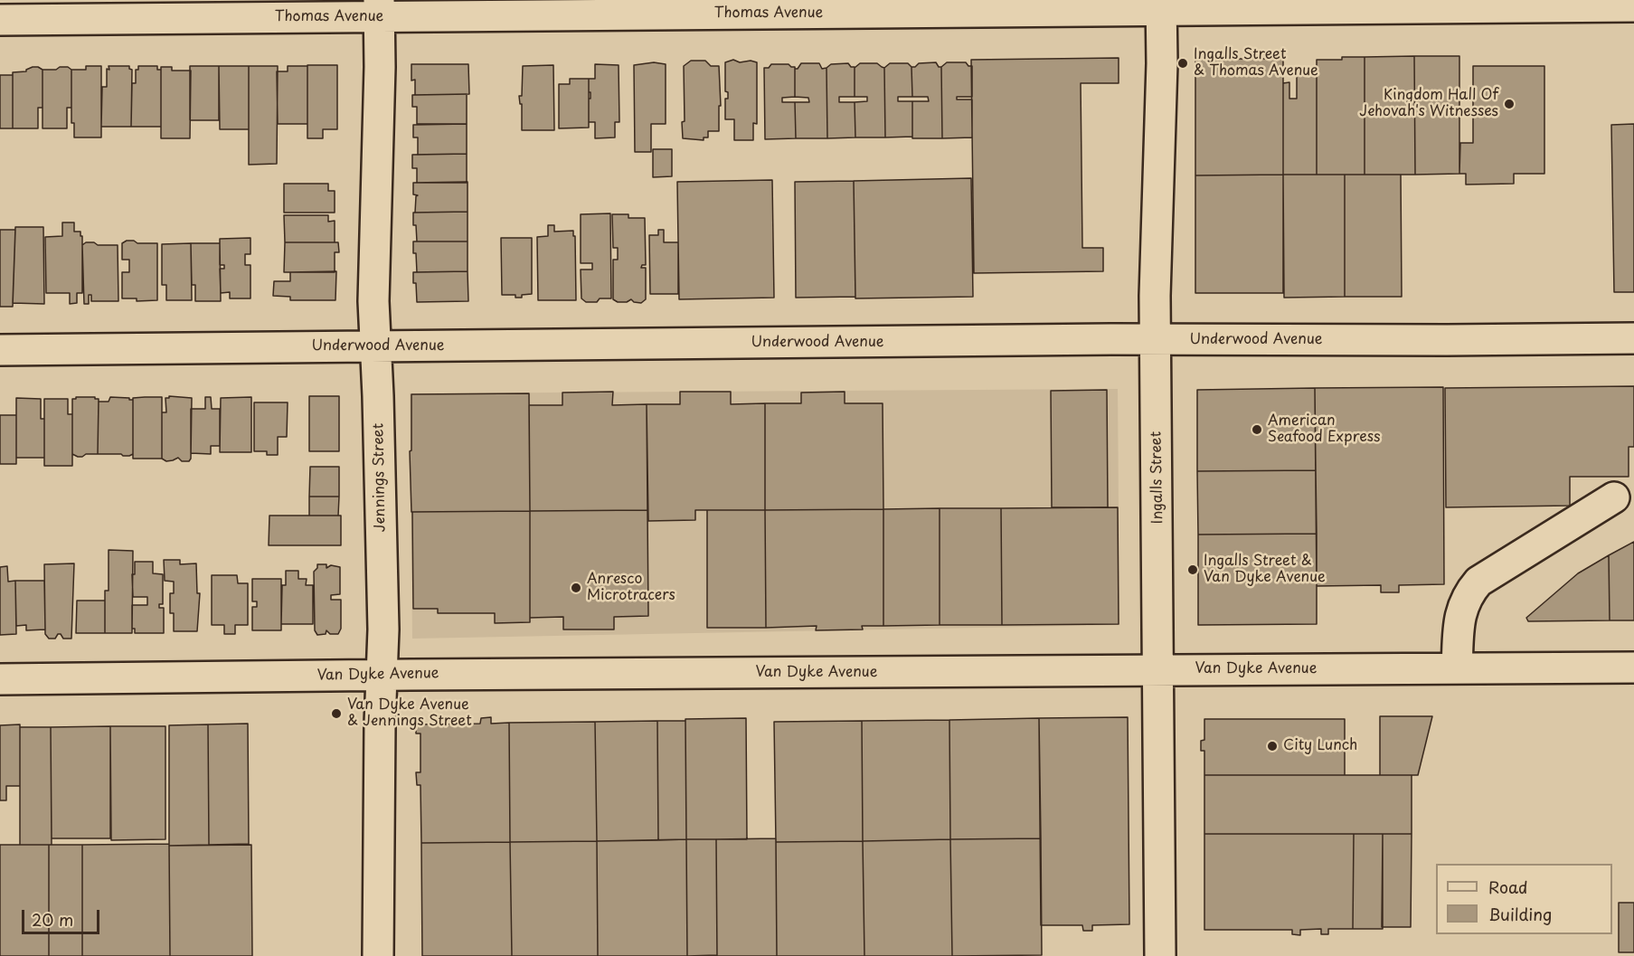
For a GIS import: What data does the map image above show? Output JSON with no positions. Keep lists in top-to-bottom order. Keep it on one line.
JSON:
{"streets":{"street":["Thomas Avenue","Underwood Avenue","Jennings Street","Ingalls Street","Van Dyke Avenue"]},"crossings":[["Thomas Avenue","Jennings Street"],["Thomas Avenue","Ingalls Street"],["Underwood Avenue","Jennings Street"],["Underwood Avenue","Ingalls Street"],["Jennings Street","Van Dyke Avenue"],["Ingalls Street","Van Dyke Avenue"]],"places":["Ingalls Street & Thomas Avenue","Kingdom Hall Of Jehovah's Witnesses","American Seafood Express","Ingalls Street & Van Dyke Avenue","Anresco Microtracers","Van Dyke Avenue & Jennings Street","City Lunch"],"legend":["Road","Building"],"scale_bar":"20 m"}
